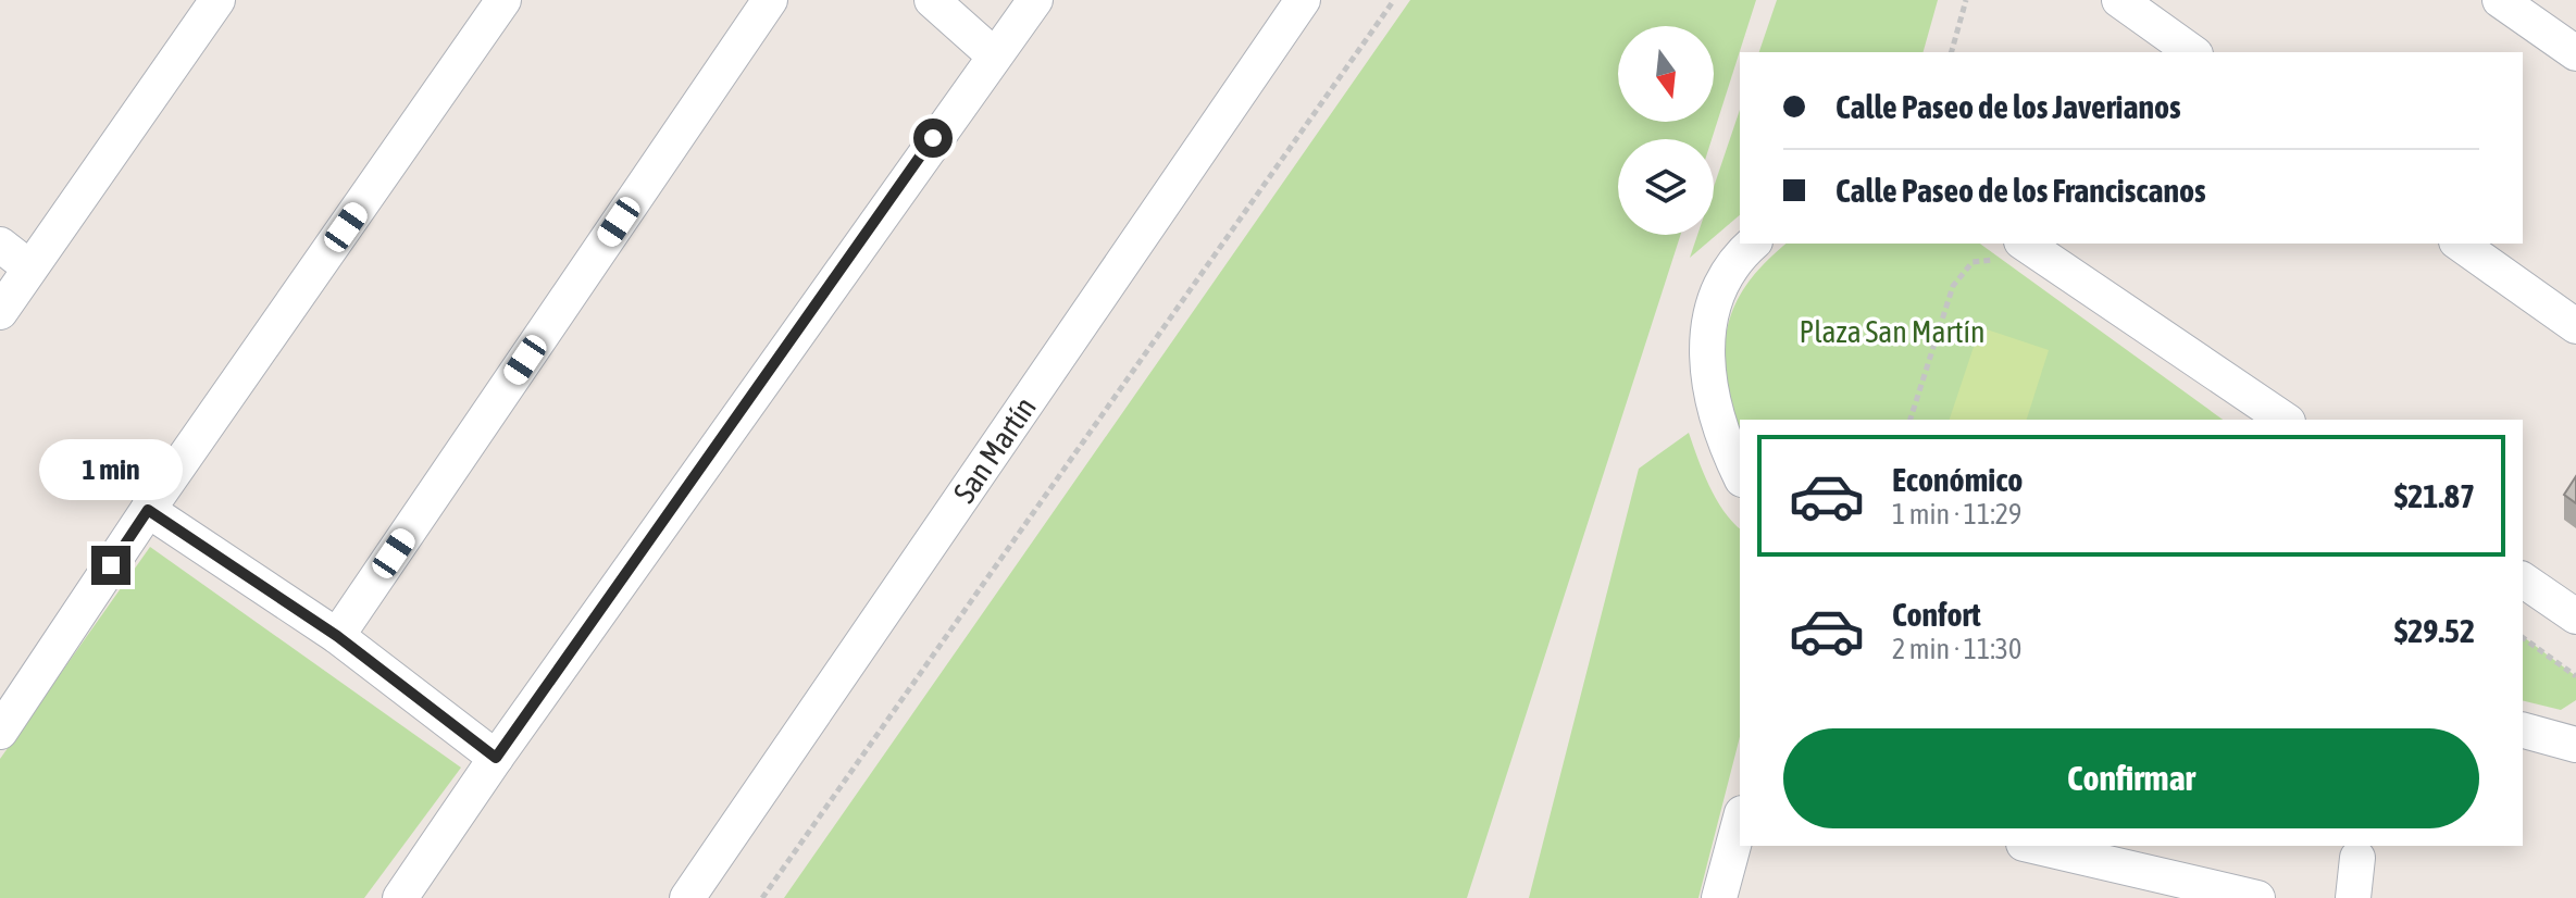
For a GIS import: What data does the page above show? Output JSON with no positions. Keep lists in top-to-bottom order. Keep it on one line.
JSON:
{"streets":{"street":["San Martín"]},"parks":["Plaza San Martín"],"north":"bottom","page":{"banner":["Calle Paseo de los Javerianos","Calle Paseo de los Franciscanos"],"list":[{"name":"Económico","note":"1 min · 11:29","value":"$21.87"},{"name":"Confort","note":"2 min · 11:30","value":"$29.52"}],"bubble":"1 min","buttons":"Confirmar"}}
